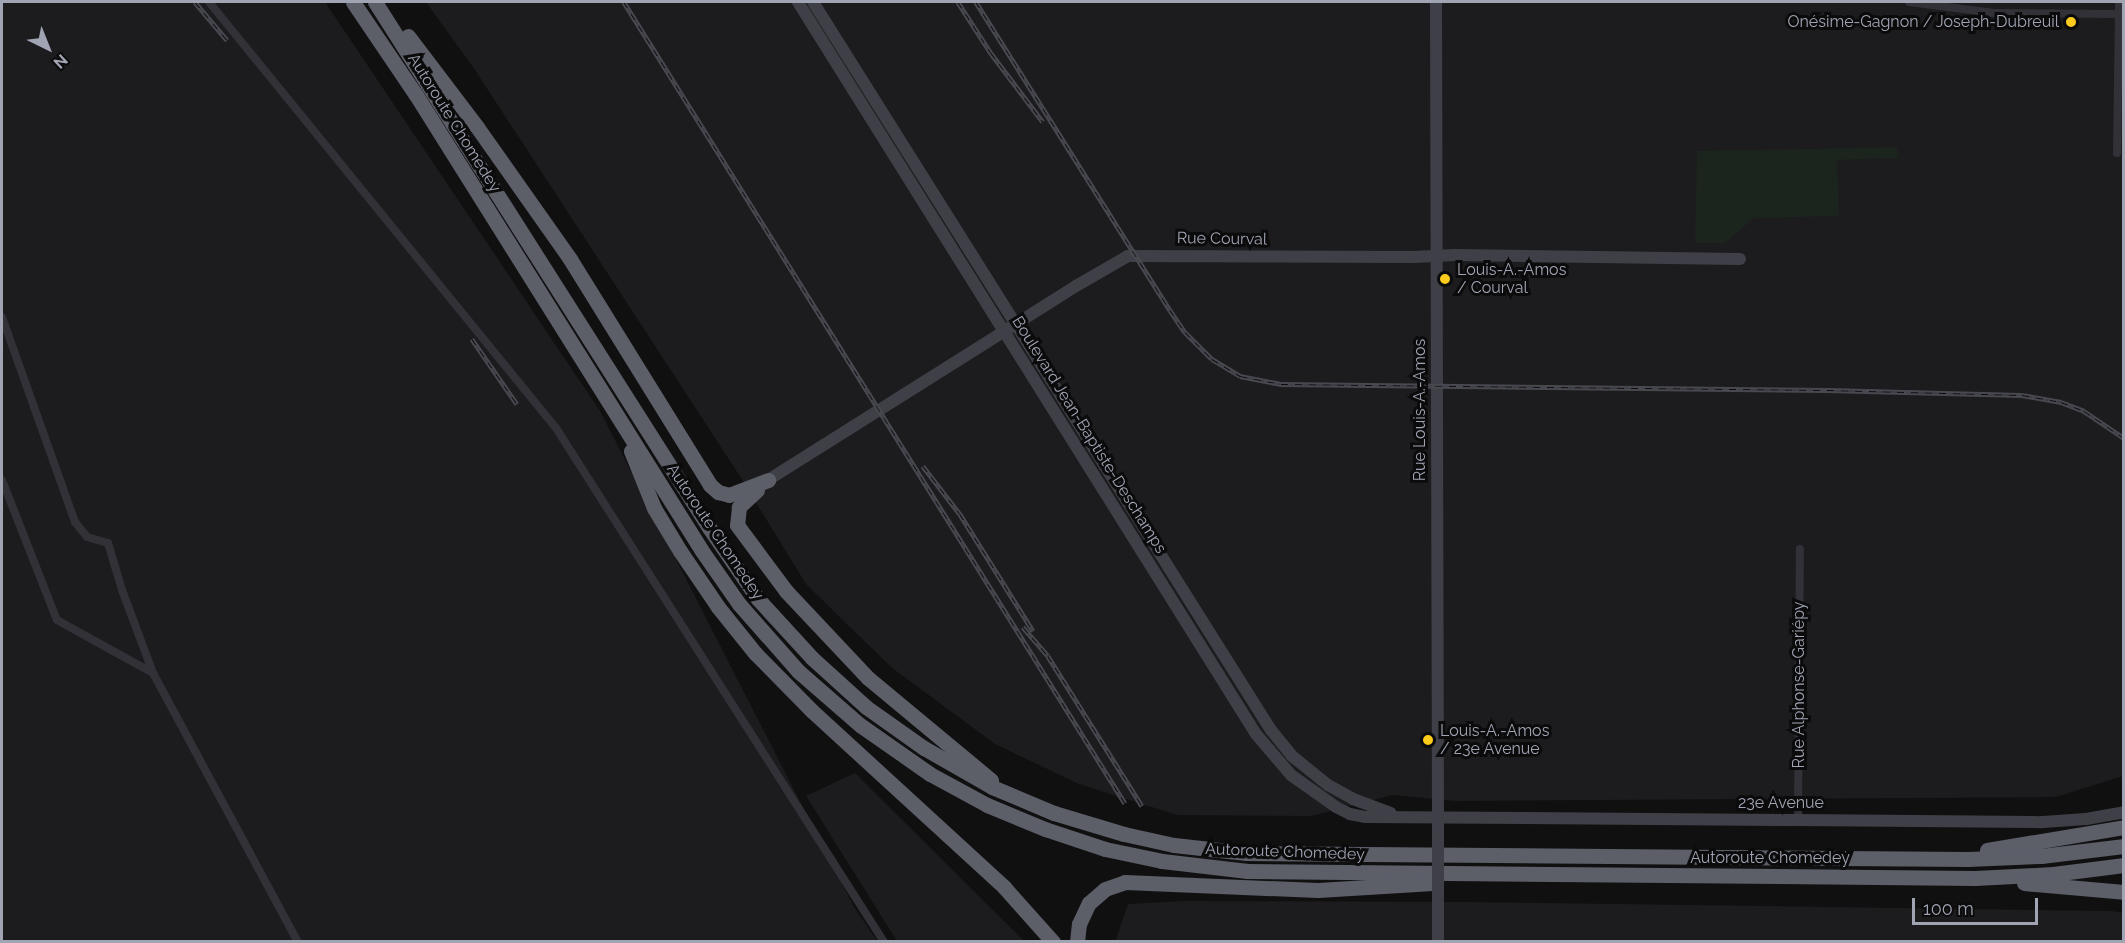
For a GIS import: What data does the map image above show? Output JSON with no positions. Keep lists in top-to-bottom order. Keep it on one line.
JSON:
{"streets":{"highway":["Autoroute Chomedey"],"street":["Rue Courval","Rue Louis-A.-Amos","Boulevard Jean-Baptiste-Deschamps","Rue Alphonse-Gariépy","23e Avenue"]},"crossings":[["Rue Courval","Rue Louis-A.-Amos"],["Rue Courval","Boulevard Jean-Baptiste-Deschamps"],["Rue Louis-A.-Amos","Boulevard Jean-Baptiste-Deschamps"],["Rue Louis-A.-Amos","23e Avenue"],["Boulevard Jean-Baptiste-Deschamps","23e Avenue"],["Rue Alphonse-Gariépy","23e Avenue"]],"places":["Onésime-Gagnon / Joseph-Dubreuil","Louis-A.-Amos / Courval","Louis-A.-Amos / 23e Avenue"],"scale_bar":"100 m","north":"bottom right"}
